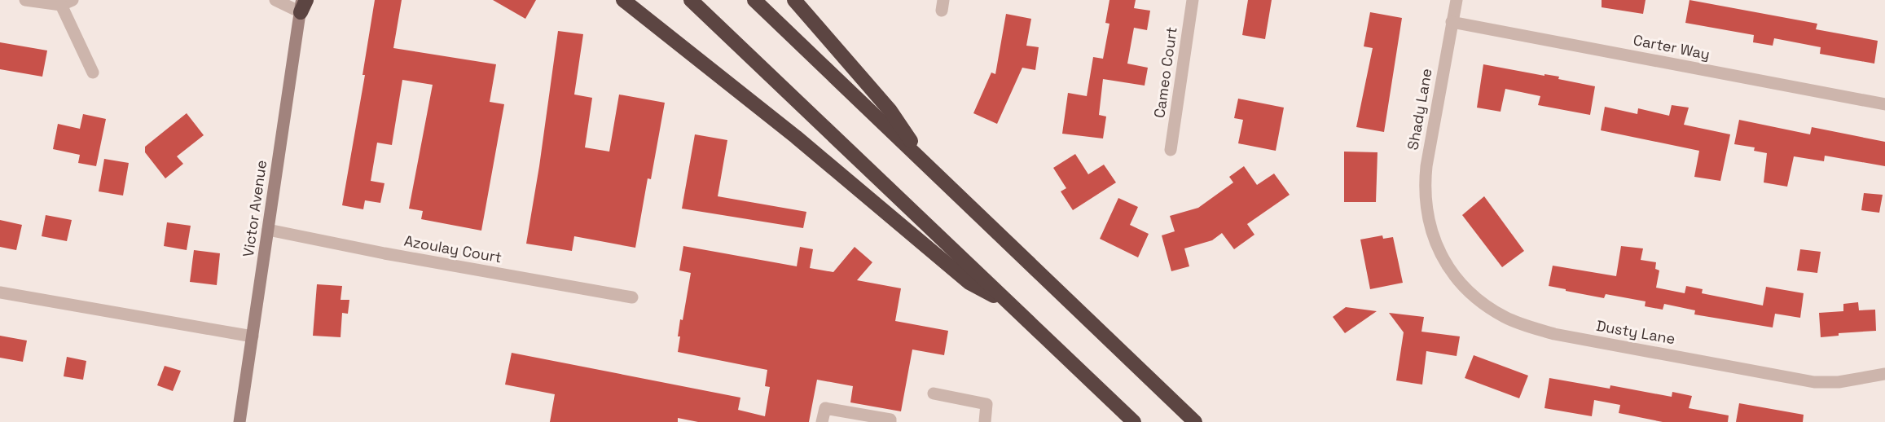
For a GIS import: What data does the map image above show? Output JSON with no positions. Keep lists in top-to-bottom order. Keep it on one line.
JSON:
{"streets":{"main road":["Victor Avenue"],"street":["Carter Way","Cameo Court","Shady Lane","Azoulay Court","Dusty Lane"]},"crossings":[["Carter Way","Shady Lane"],["Shady Lane","Dusty Lane"],["Victor Avenue","Azoulay Court"]]}
